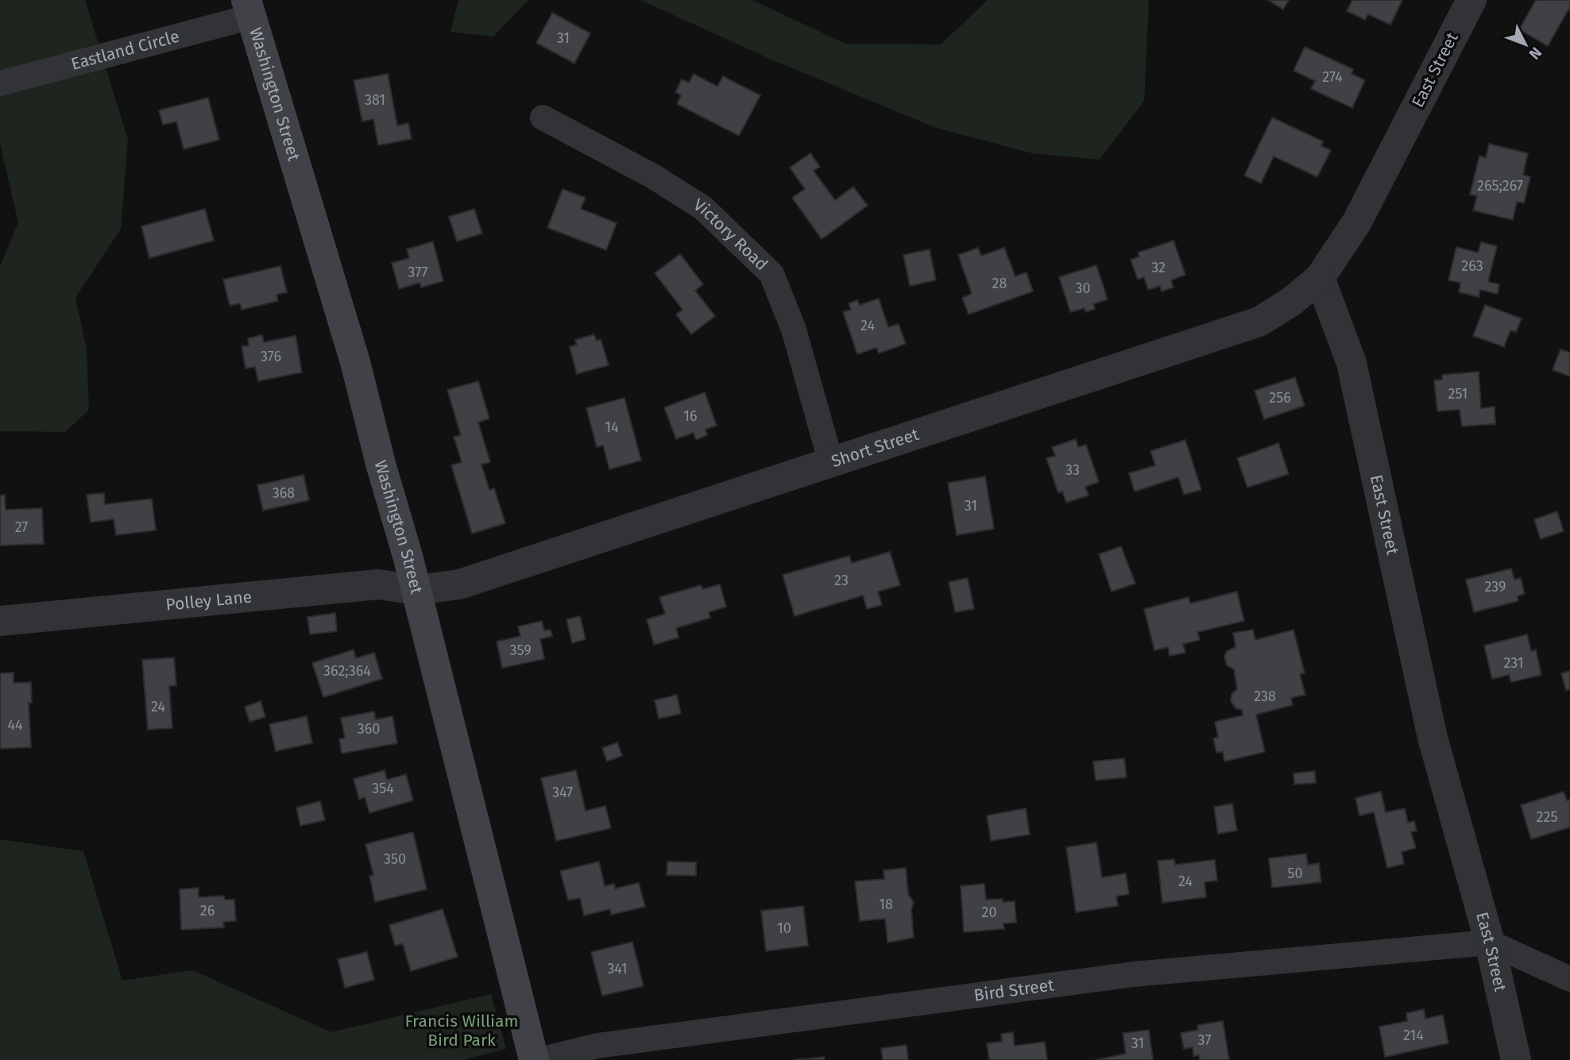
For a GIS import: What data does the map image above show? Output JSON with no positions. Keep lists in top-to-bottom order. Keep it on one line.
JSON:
{"streets":{"main road":["Washington Street"],"street":["Eastland Circle","East Street","Victory Road","Short Street","Polley Lane","Bird Street"]},"crossings":[["Eastland Circle","Washington Street"],["East Street","Short Street"],["East Street","Bird Street"],["Washington Street","Short Street"],["Washington Street","Polley Lane"],["Victory Road","Short Street"],["Short Street","Polley Lane"]],"parks":["Francis William Bird Park"],"house_numbers":["31","274","381","265;267","263","32","377","28","30","24","376","251","256","16","14","33","368","31","27","23","239","359","231","362;364","238","24","44","360","354","347","225","350","50","24","18","26","20","10","341","214","37","31"],"north":"bottom right"}
